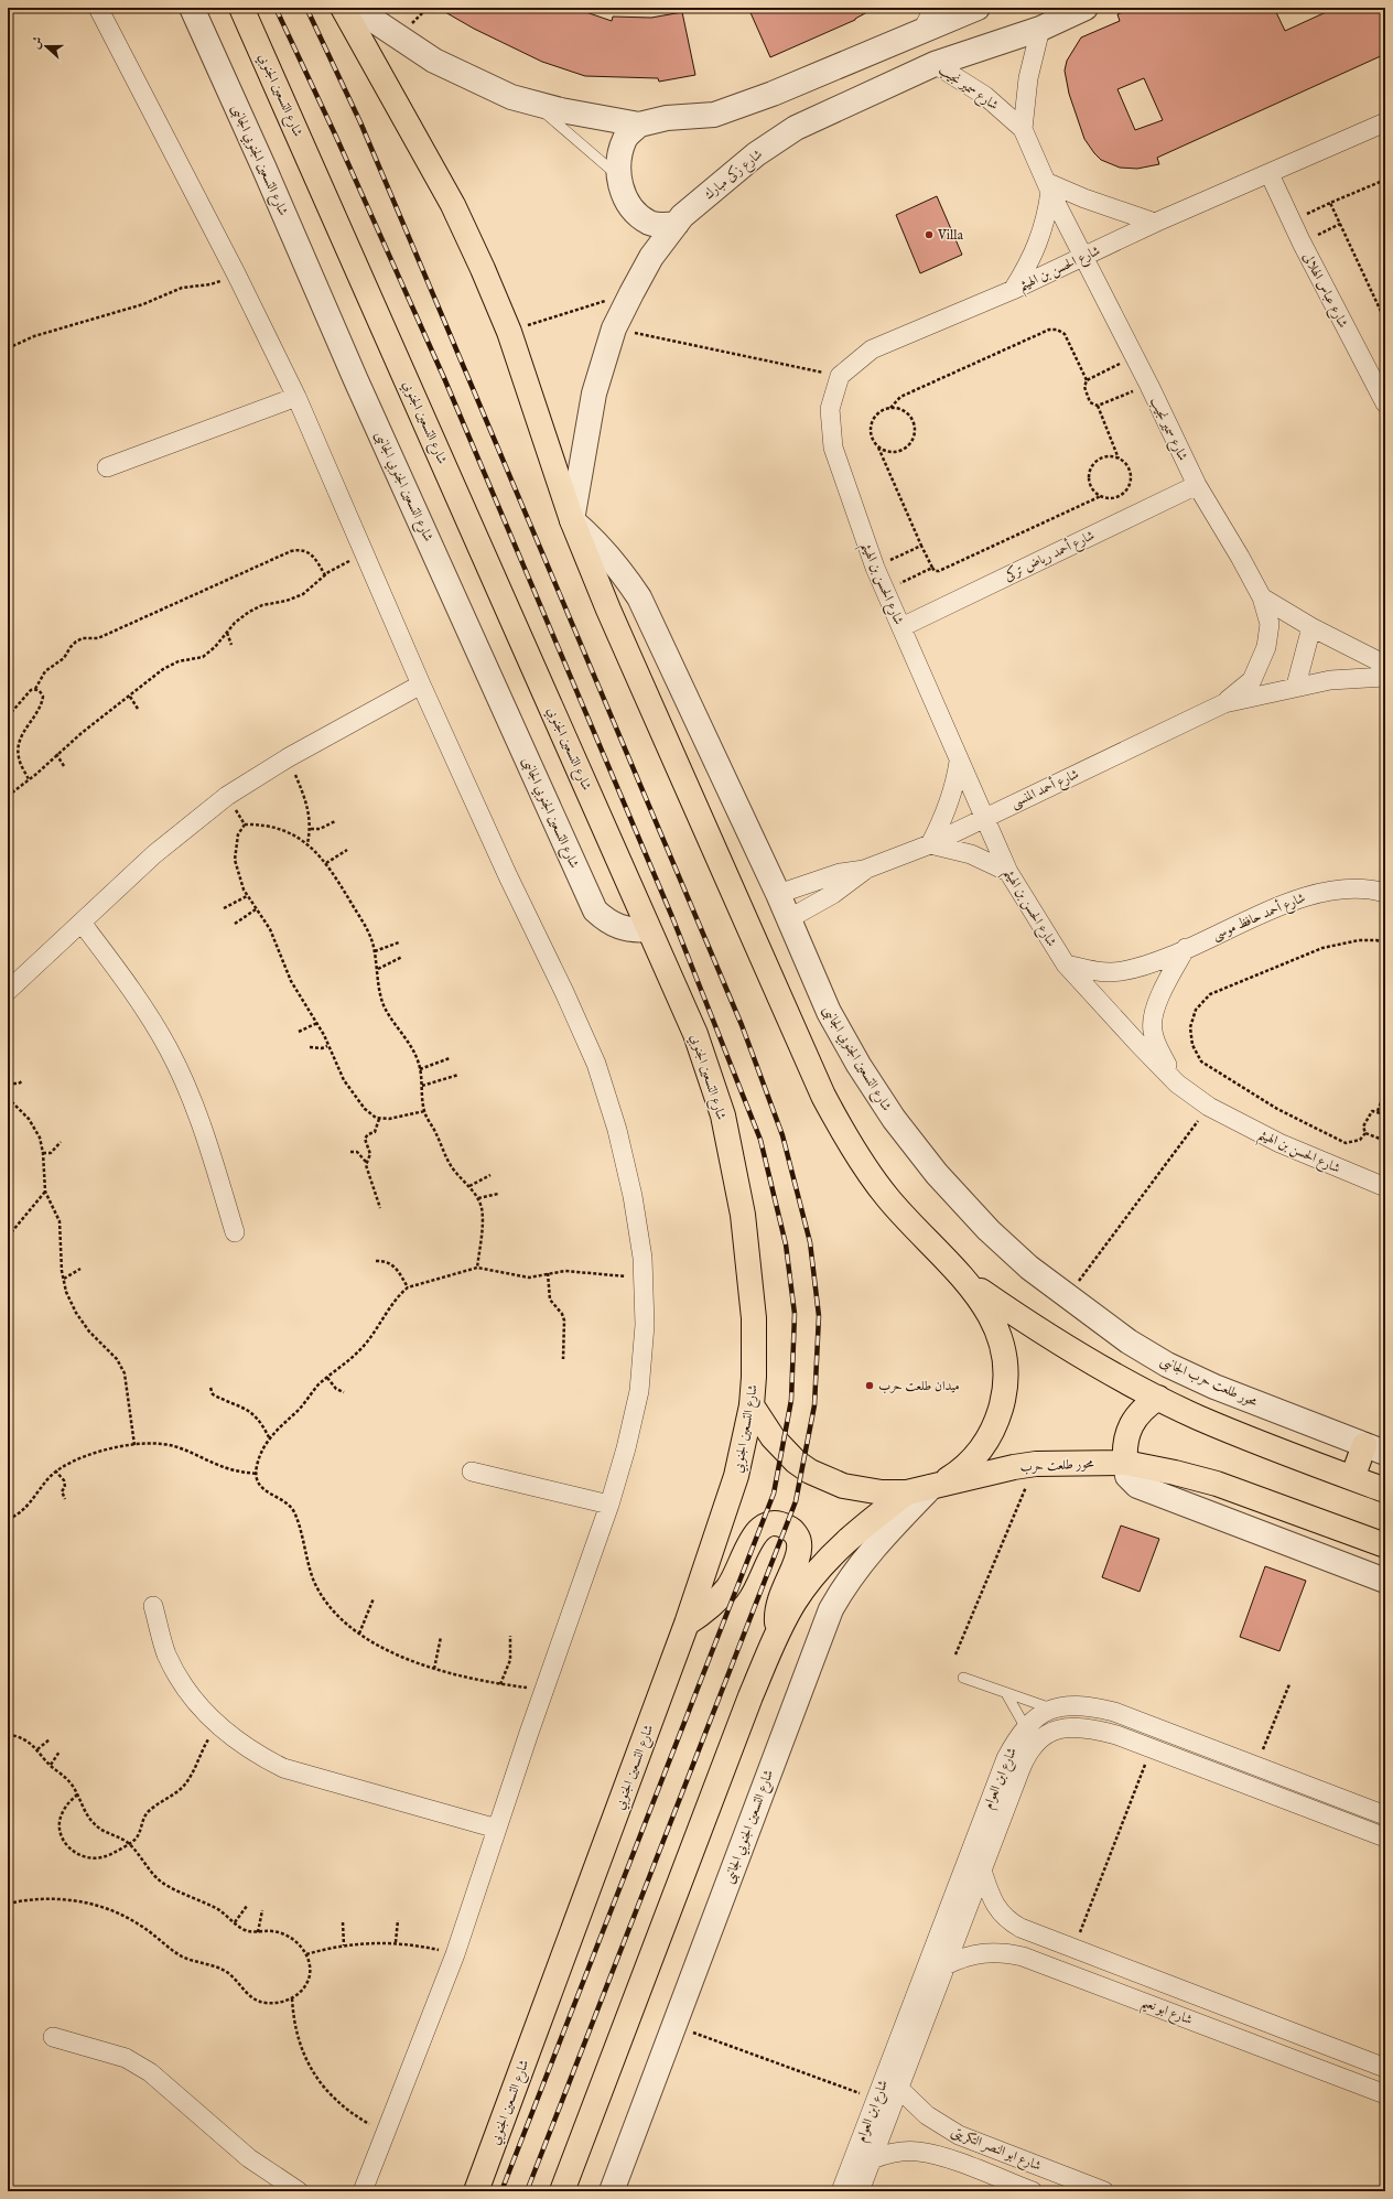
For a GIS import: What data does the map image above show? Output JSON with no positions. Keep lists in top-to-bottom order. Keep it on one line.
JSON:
{"streets":{"main road":["شارع التسعين الجنوبي","محور طلعت حرب"],"street":["شارع سمير نجيب","شارع التسعين الجنوبي الجانبى","شارع زكى مبارك","شارع الحسن بن الهيثم","شارع عباس الهلالى","شارع أحمد رياض تركى","شارع أحمد المنسى","شارع أحمد حافظ موسى","محور طلعت حرب الجانبى","شارع ابن العوام","شارع ابو نعيم","شارع ابو النصر التكريتى"]},"crossings":[["شارع سمير نجيب","شارع زكى مبارك"],["شارع سمير نجيب","شارع الحسن بن الهيثم"],["شارع سمير نجيب","شارع أحمد رياض تركى"],["شارع سمير نجيب","شارع أحمد المنسى"],["شارع التسعين الجنوبي","شارع التسعين الجنوبي الجانبى"],["شارع التسعين الجنوبي","محور طلعت حرب"],["شارع التسعين الجنوبي الجانبى","شارع زكى مبارك"],["شارع التسعين الجنوبي الجانبى","شارع أحمد المنسى"],["شارع التسعين الجنوبي الجانبى","محور طلعت حرب الجانبى"],["شارع التسعين الجنوبي الجانبى","محور طلعت حرب"],["شارع الحسن بن الهيثم","شارع عباس الهلالى"],["شارع الحسن بن الهيثم","شارع أحمد رياض تركى"],["شارع الحسن بن الهيثم","شارع أحمد المنسى"],["شارع الحسن بن الهيثم","شارع أحمد حافظ موسى"],["شارع ابن العوام","شارع ابو نعيم"],["شارع ابن العوام","شارع ابو النصر التكريتى"]],"places":["Villa","ميدان طلعت حرب"],"north":"left"}
